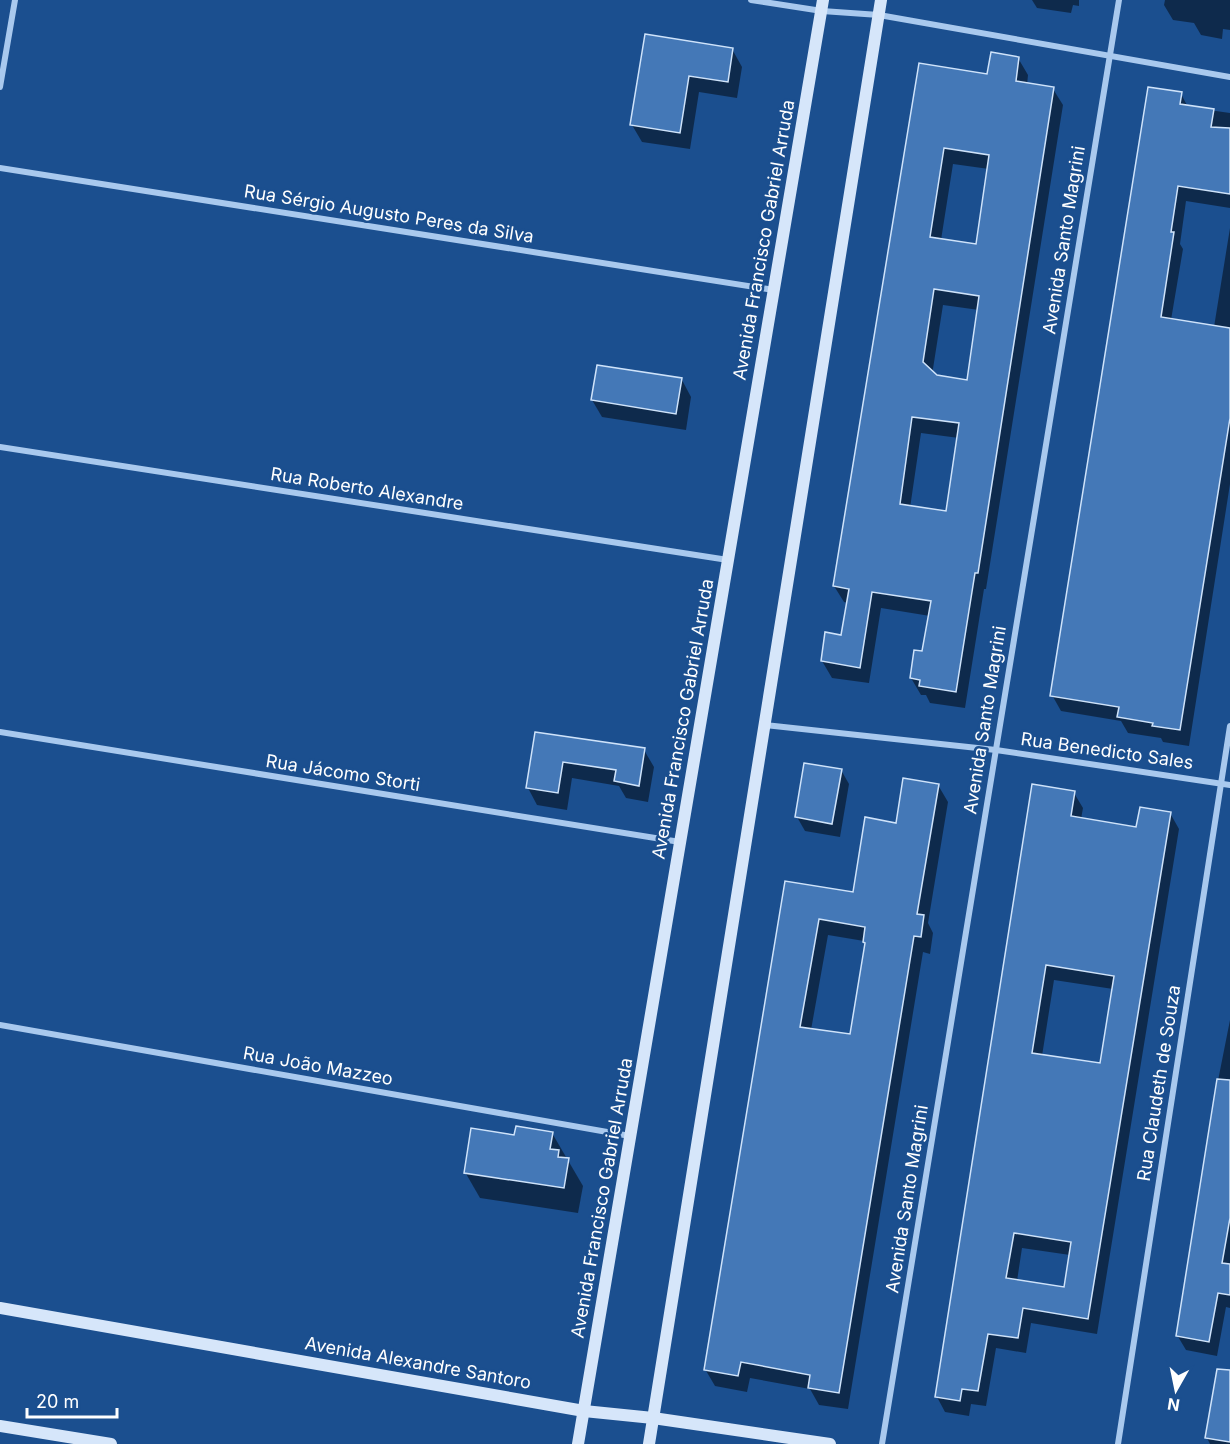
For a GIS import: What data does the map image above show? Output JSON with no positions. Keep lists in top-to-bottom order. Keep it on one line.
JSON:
{"streets":{"main road":["Avenida Francisco Gabriel Arruda","Avenida Alexandre Santoro"],"street":["Rua Sérgio Augusto Peres da Silva","Avenida Santo Magrini","Rua Roberto Alexandre","Rua Benedicto Sales","Rua Jácomo Storti","Rua João Mazzeo","Rua Claudeth de Souza"]},"crossings":[["Rua Sérgio Augusto Peres da Silva","Avenida Francisco Gabriel Arruda"],["Avenida Francisco Gabriel Arruda","Rua Roberto Alexandre"],["Avenida Francisco Gabriel Arruda","Rua Jácomo Storti"],["Avenida Francisco Gabriel Arruda","Rua João Mazzeo"],["Avenida Francisco Gabriel Arruda","Avenida Alexandre Santoro"],["Avenida Santo Magrini","Rua Benedicto Sales"],["Rua Benedicto Sales","Rua Claudeth de Souza"]],"scale_bar":"20 m","north":"bottom"}
